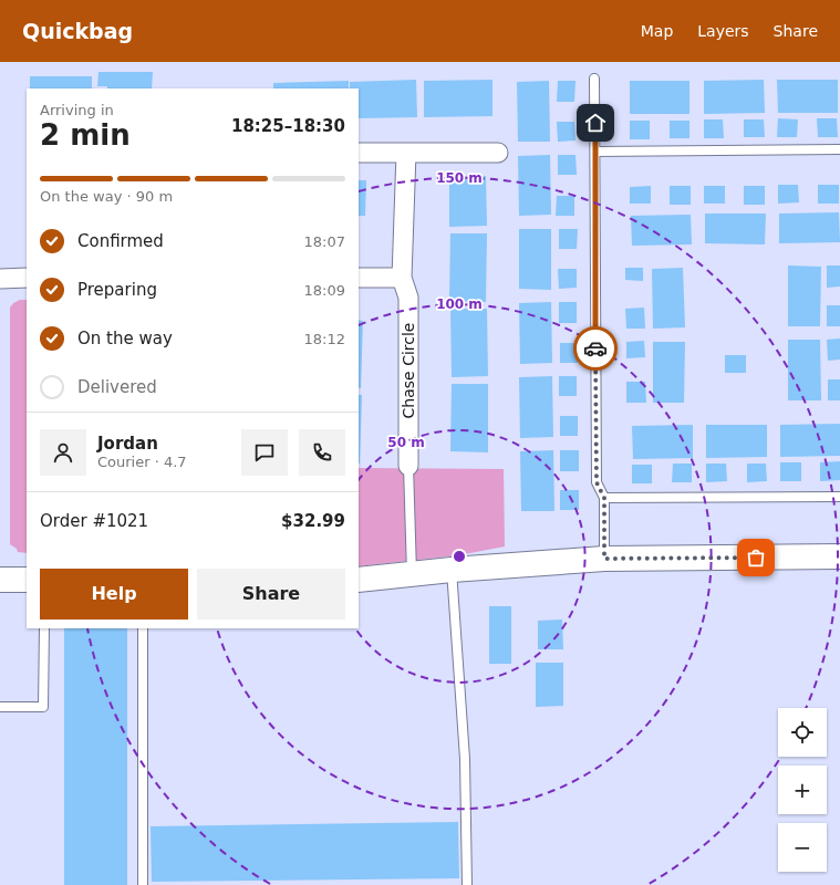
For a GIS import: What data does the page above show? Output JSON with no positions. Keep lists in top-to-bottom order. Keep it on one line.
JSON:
{"streets":{"street":["Chase Circle"]},"page":{"header":"Quickbag","nav":["Map","Layers","Share"],"heading":["2 min","Arriving in","18:25–18:30"],"panel":["Jordan","Courier · 4.7","Order #1021","$32.99"],"bar":"On the way · 90 m","list":[["Confirmed","18:07"],["Preparing","18:09"],["On the way","18:12"],"Delivered"],"buttons":["Help","Share"],"map_buttons":["+","−"]},"rings":["150 m","100 m","50 m"]}
